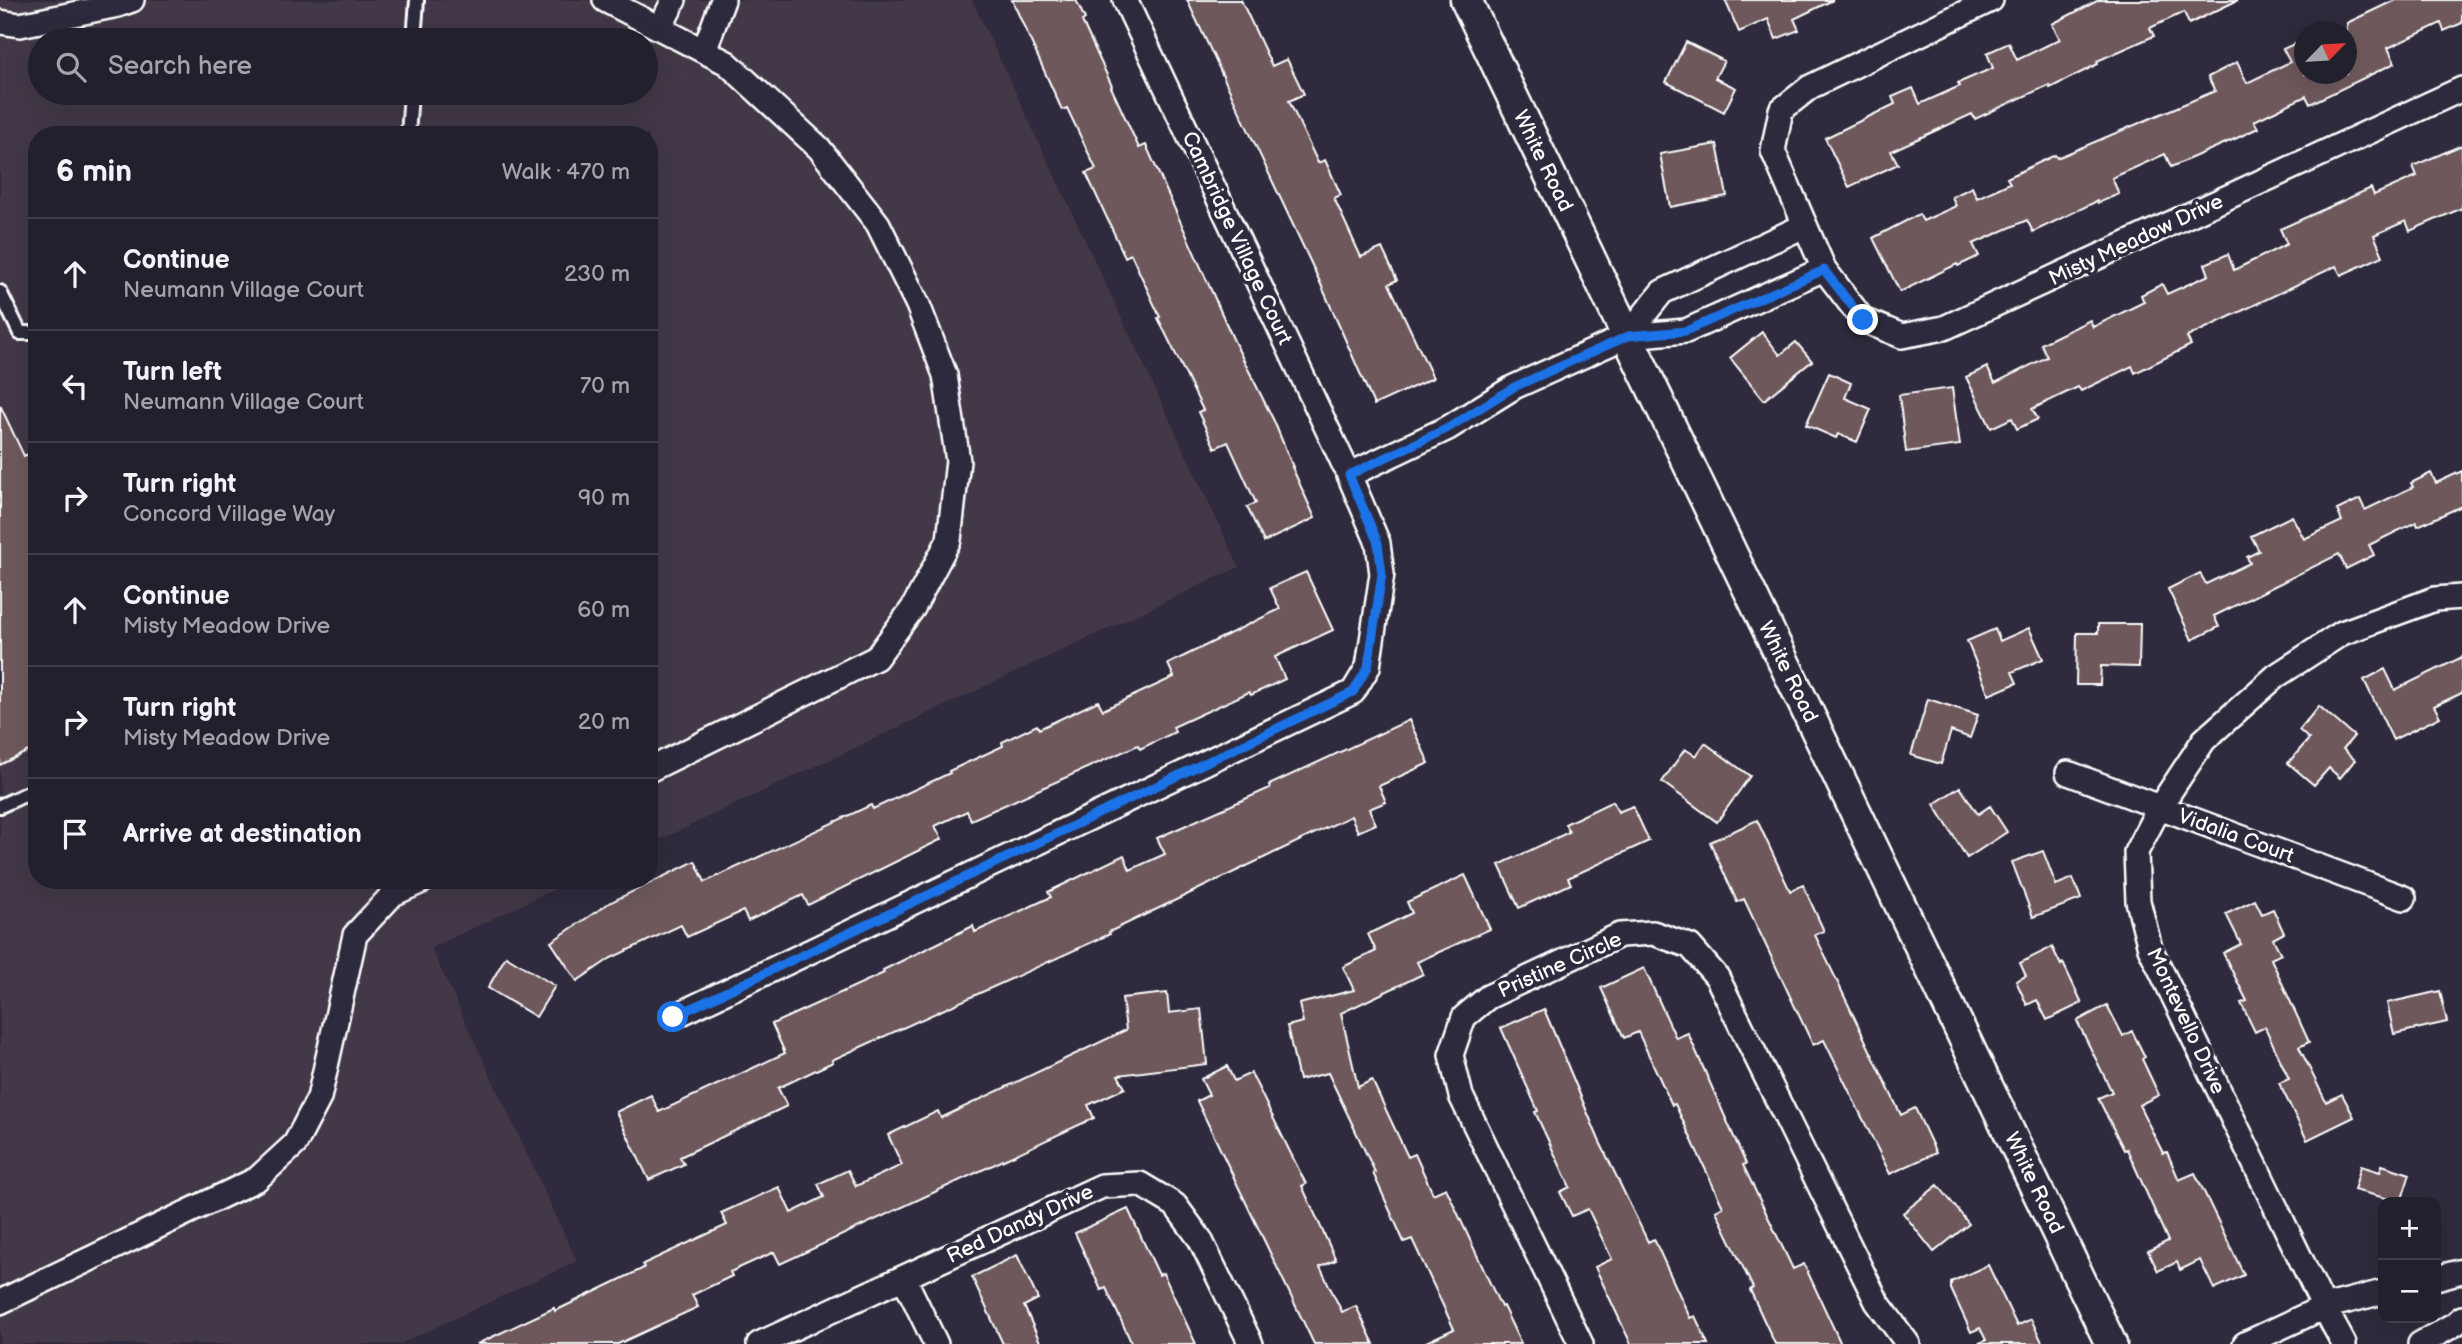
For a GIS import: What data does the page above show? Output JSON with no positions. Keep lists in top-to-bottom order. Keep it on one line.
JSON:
{"streets":{"street":["White Road","Cambridge Village Court","Misty Meadow Drive","Vidalia Court","Pristine Circle","Montevello Drive","Red Dandy Drive"]},"crossings":[["Vidalia Court","Montevello Drive"]],"north":"top right","page":{"search":"Search here","heading":["6 min","Walk · 470 m"],"list":[["Continue","Neumann Village Court","230 m"],["Turn left","Neumann Village Court","70 m"],["Turn right","Concord Village Way","90 m"],["Continue","Misty Meadow Drive","60 m"],["Turn right","Misty Meadow Drive","20 m"],"Arrive at destination"],"map_buttons":["+","−"]}}
